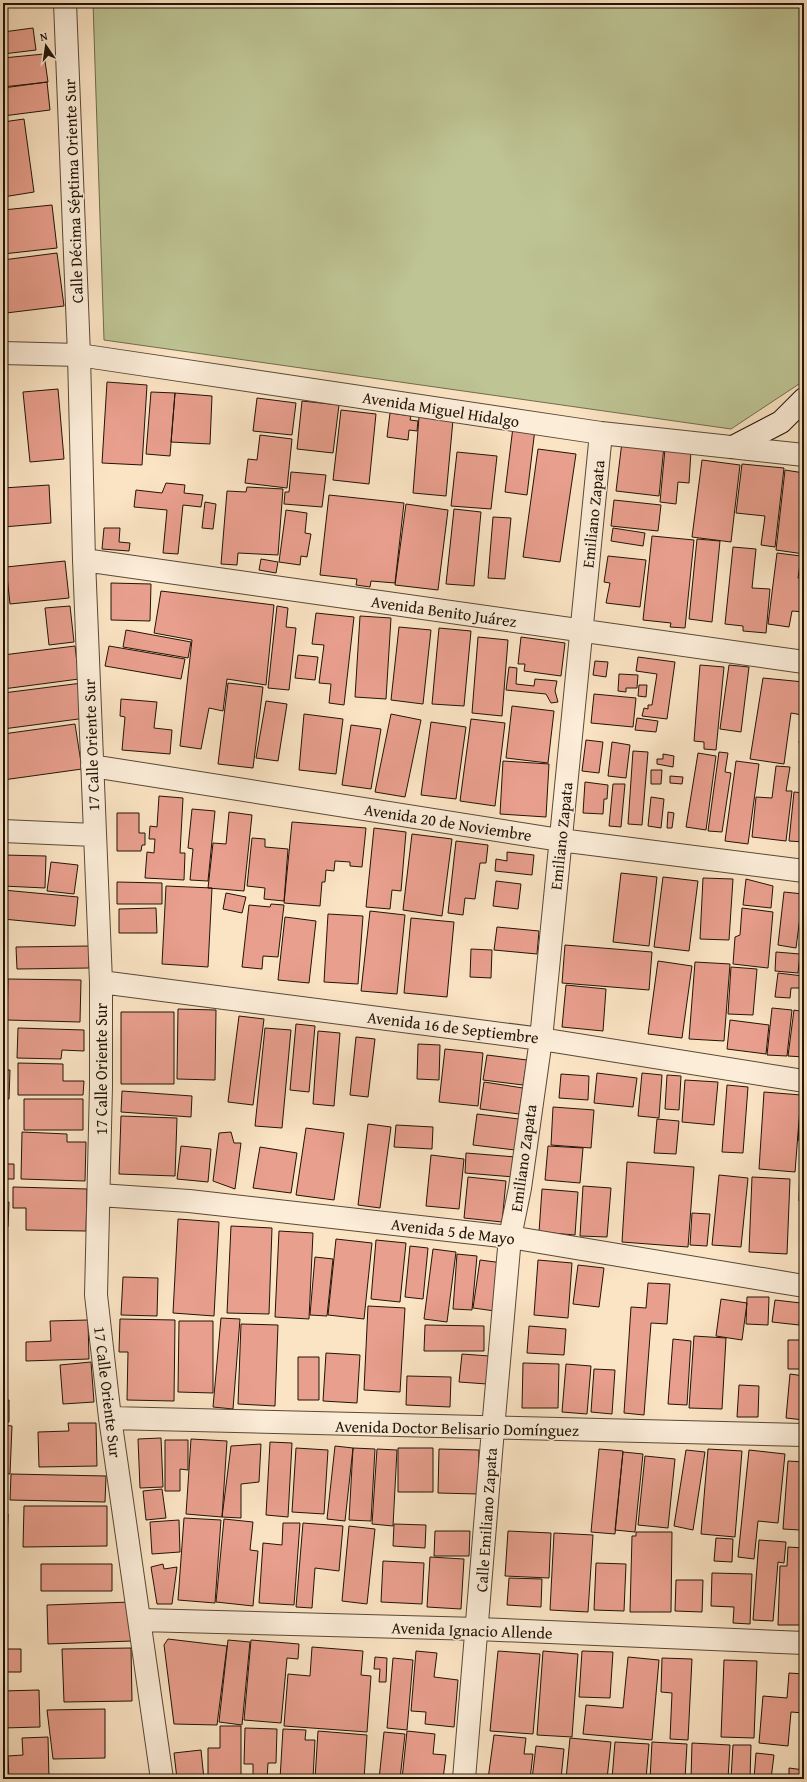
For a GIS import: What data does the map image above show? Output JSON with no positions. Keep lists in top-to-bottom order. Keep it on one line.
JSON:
{"streets":{"street":["Calle Décima Séptima Oriente Sur","Avenida Miguel Hidalgo","Emiliano Zapata","Avenida Benito Juárez","17 Calle Oriente Sur","Avenida 20 de Noviembre","Avenida 16 de Septiembre","Avenida 5 de Mayo","Avenida Doctor Belisario Domínguez","Calle Emiliano Zapata","Avenida Ignacio Allende"]},"crossings":[["Calle Décima Séptima Oriente Sur","Avenida Miguel Hidalgo"],["Calle Décima Séptima Oriente Sur","17 Calle Oriente Sur"],["Avenida Miguel Hidalgo","Emiliano Zapata"],["Avenida Miguel Hidalgo","17 Calle Oriente Sur"],["Emiliano Zapata","Avenida Benito Juárez"],["Emiliano Zapata","Avenida 20 de Noviembre"],["Emiliano Zapata","Avenida 16 de Septiembre"],["Emiliano Zapata","Avenida 5 de Mayo"],["Emiliano Zapata","Calle Emiliano Zapata"],["Avenida Benito Juárez","17 Calle Oriente Sur"],["17 Calle Oriente Sur","Avenida 20 de Noviembre"],["17 Calle Oriente Sur","Avenida 16 de Septiembre"],["17 Calle Oriente Sur","Avenida 5 de Mayo"],["17 Calle Oriente Sur","Avenida Doctor Belisario Domínguez"],["17 Calle Oriente Sur","Avenida Ignacio Allende"],["Avenida 5 de Mayo","Calle Emiliano Zapata"],["Avenida Doctor Belisario Domínguez","Calle Emiliano Zapata"],["Calle Emiliano Zapata","Avenida Ignacio Allende"]],"north":"top"}
